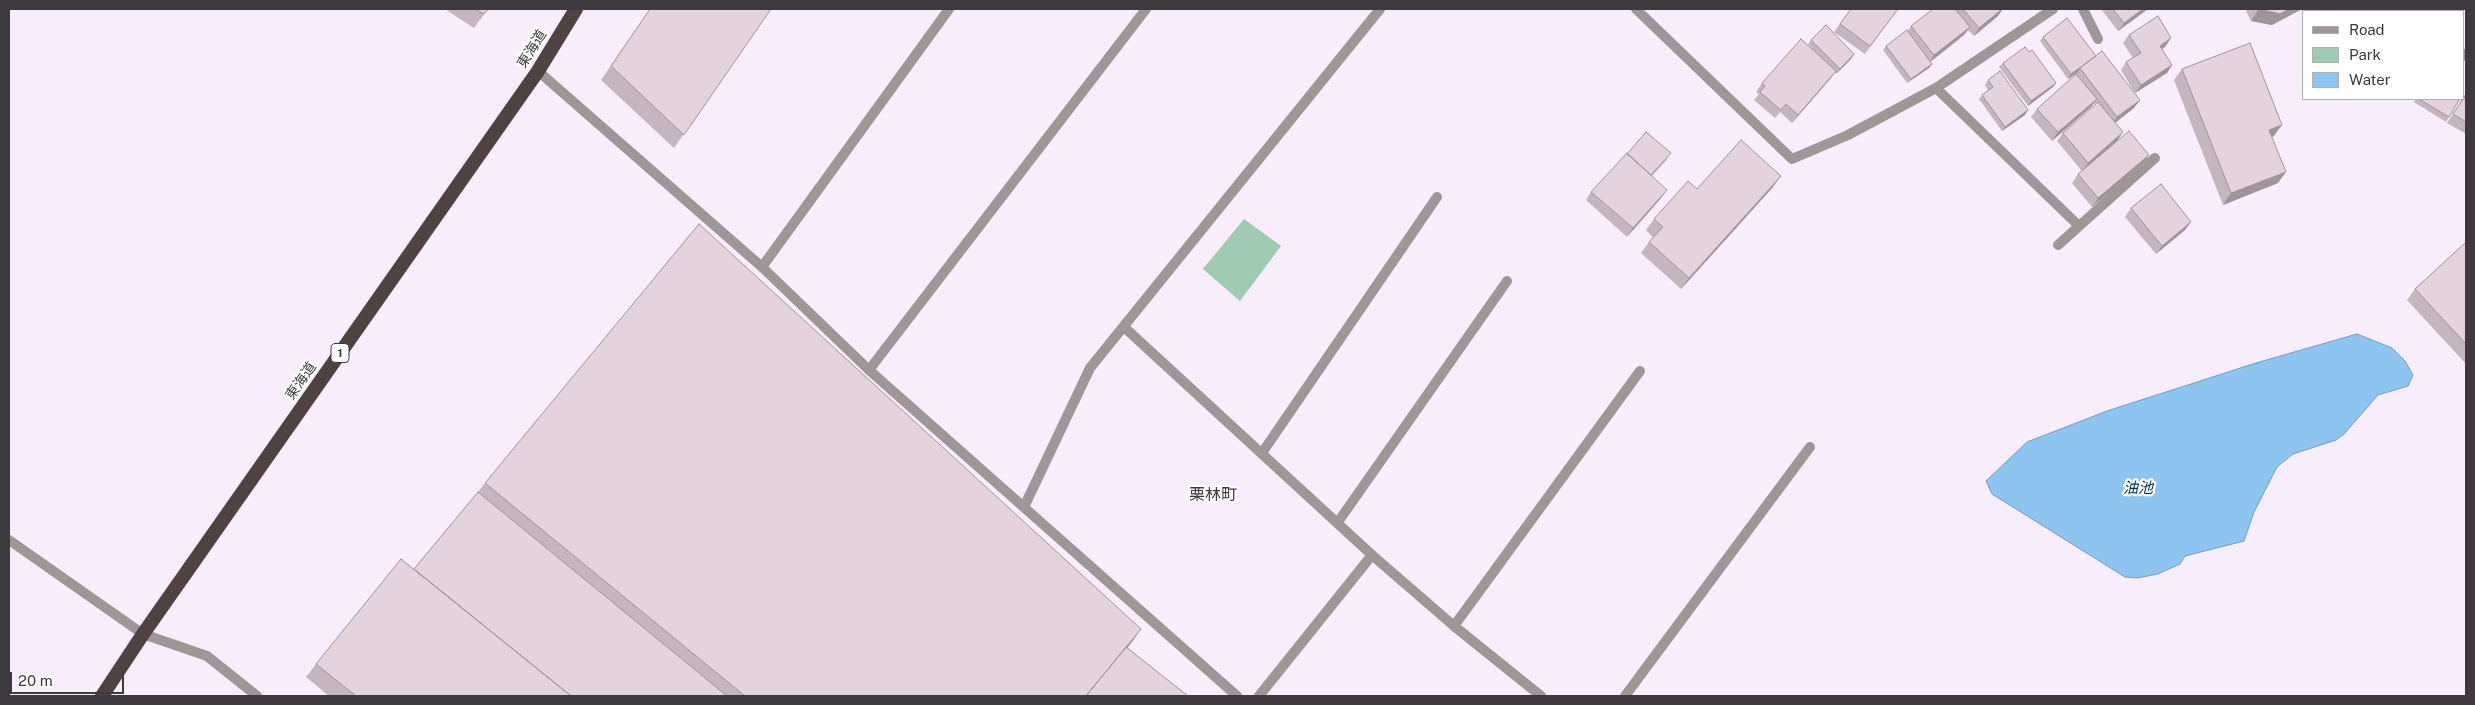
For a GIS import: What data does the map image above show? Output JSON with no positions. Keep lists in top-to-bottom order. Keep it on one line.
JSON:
{"streets":{"highway":["東海道","1"]},"districts":["栗林町"],"water":["油池"],"legend":["Road","Park","Water"],"scale_bar":"20 m"}
